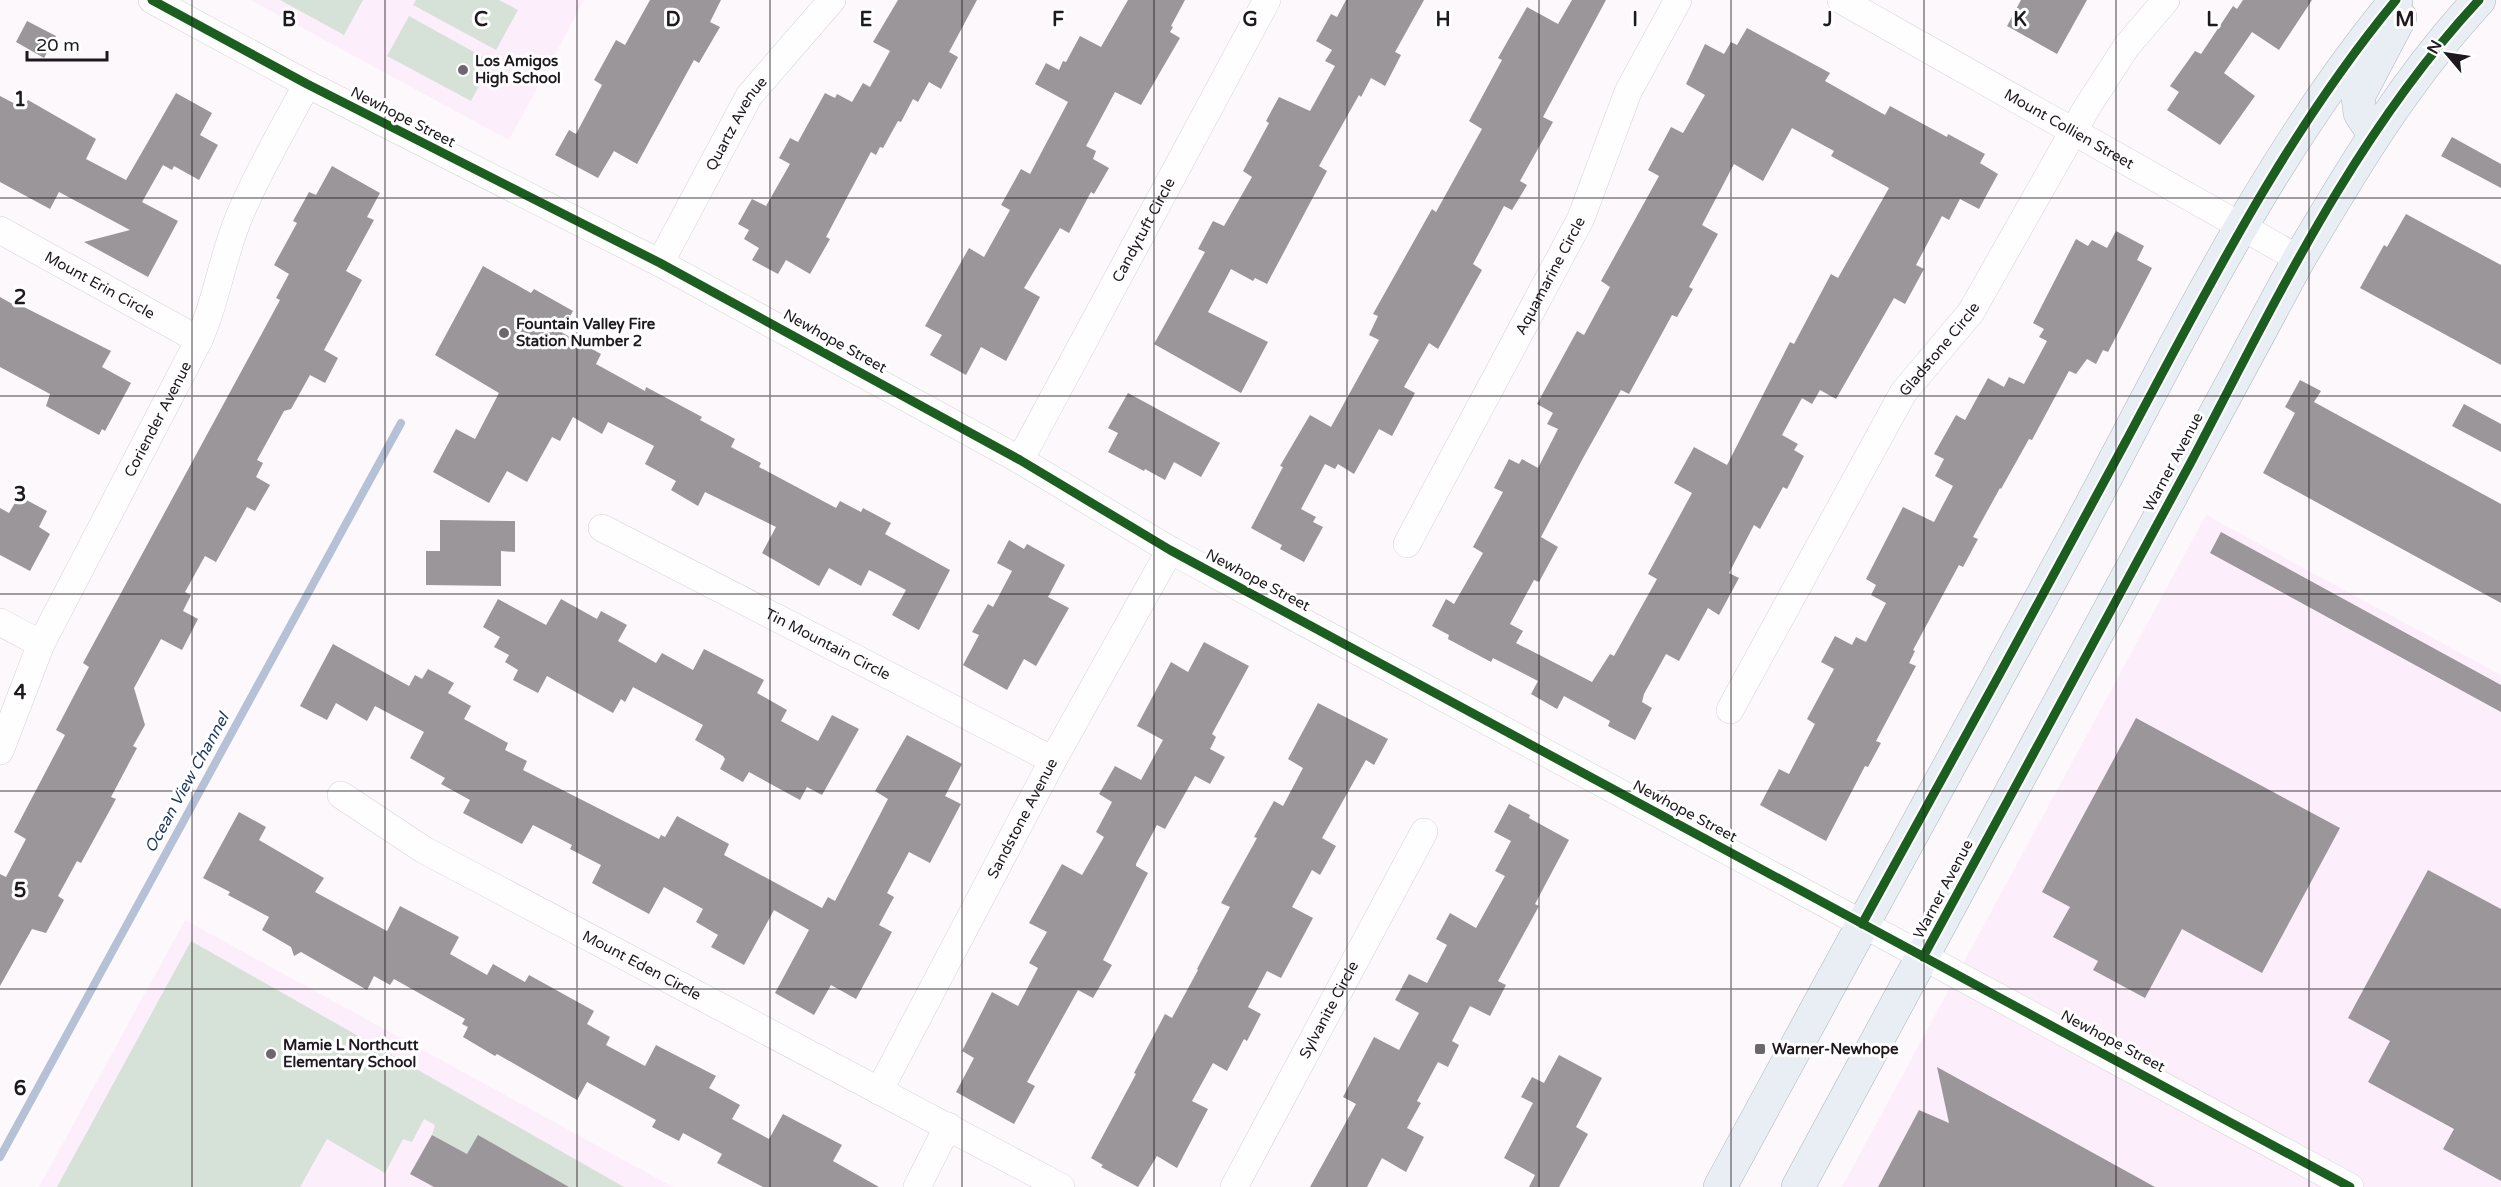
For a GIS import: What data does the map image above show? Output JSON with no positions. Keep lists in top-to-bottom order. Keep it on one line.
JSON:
{"streets":{"main road":["Warner Avenue"],"street":["Newhope Street","Quartz Avenue","Mount Collien Street","Candytuft Circle","Aquamarine Circle","Mount Erin Circle","Gladstone Circle","Coriender Avenue","Tin Mountain Circle","Sandstone Avenue","Mount Eden Circle","Sylvanite Circle"]},"crossings":[["Newhope Street","Quartz Avenue"],["Newhope Street","Candytuft Circle"],["Newhope Street","Coriender Avenue"],["Newhope Street","Warner Avenue"],["Newhope Street","Sandstone Avenue"],["Mount Collien Street","Gladstone Circle"],["Mount Collien Street","Warner Avenue"],["Mount Erin Circle","Coriender Avenue"],["Tin Mountain Circle","Sandstone Avenue"],["Sandstone Avenue","Mount Eden Circle"]],"water":["Ocean View Channel"],"places":{"other":["Los Amigos High School","Fountain Valley Fire Station Number 2","Mamie L Northcutt Elementary School"],"transit":["Warner-Newhope"]},"scale_bar":"20 m","north":"top left","grid":{"columns":["B","C","D","E","F","G","H","I","J","K","L","M"],"rows":["1","2","3","4","5","6"]}}
